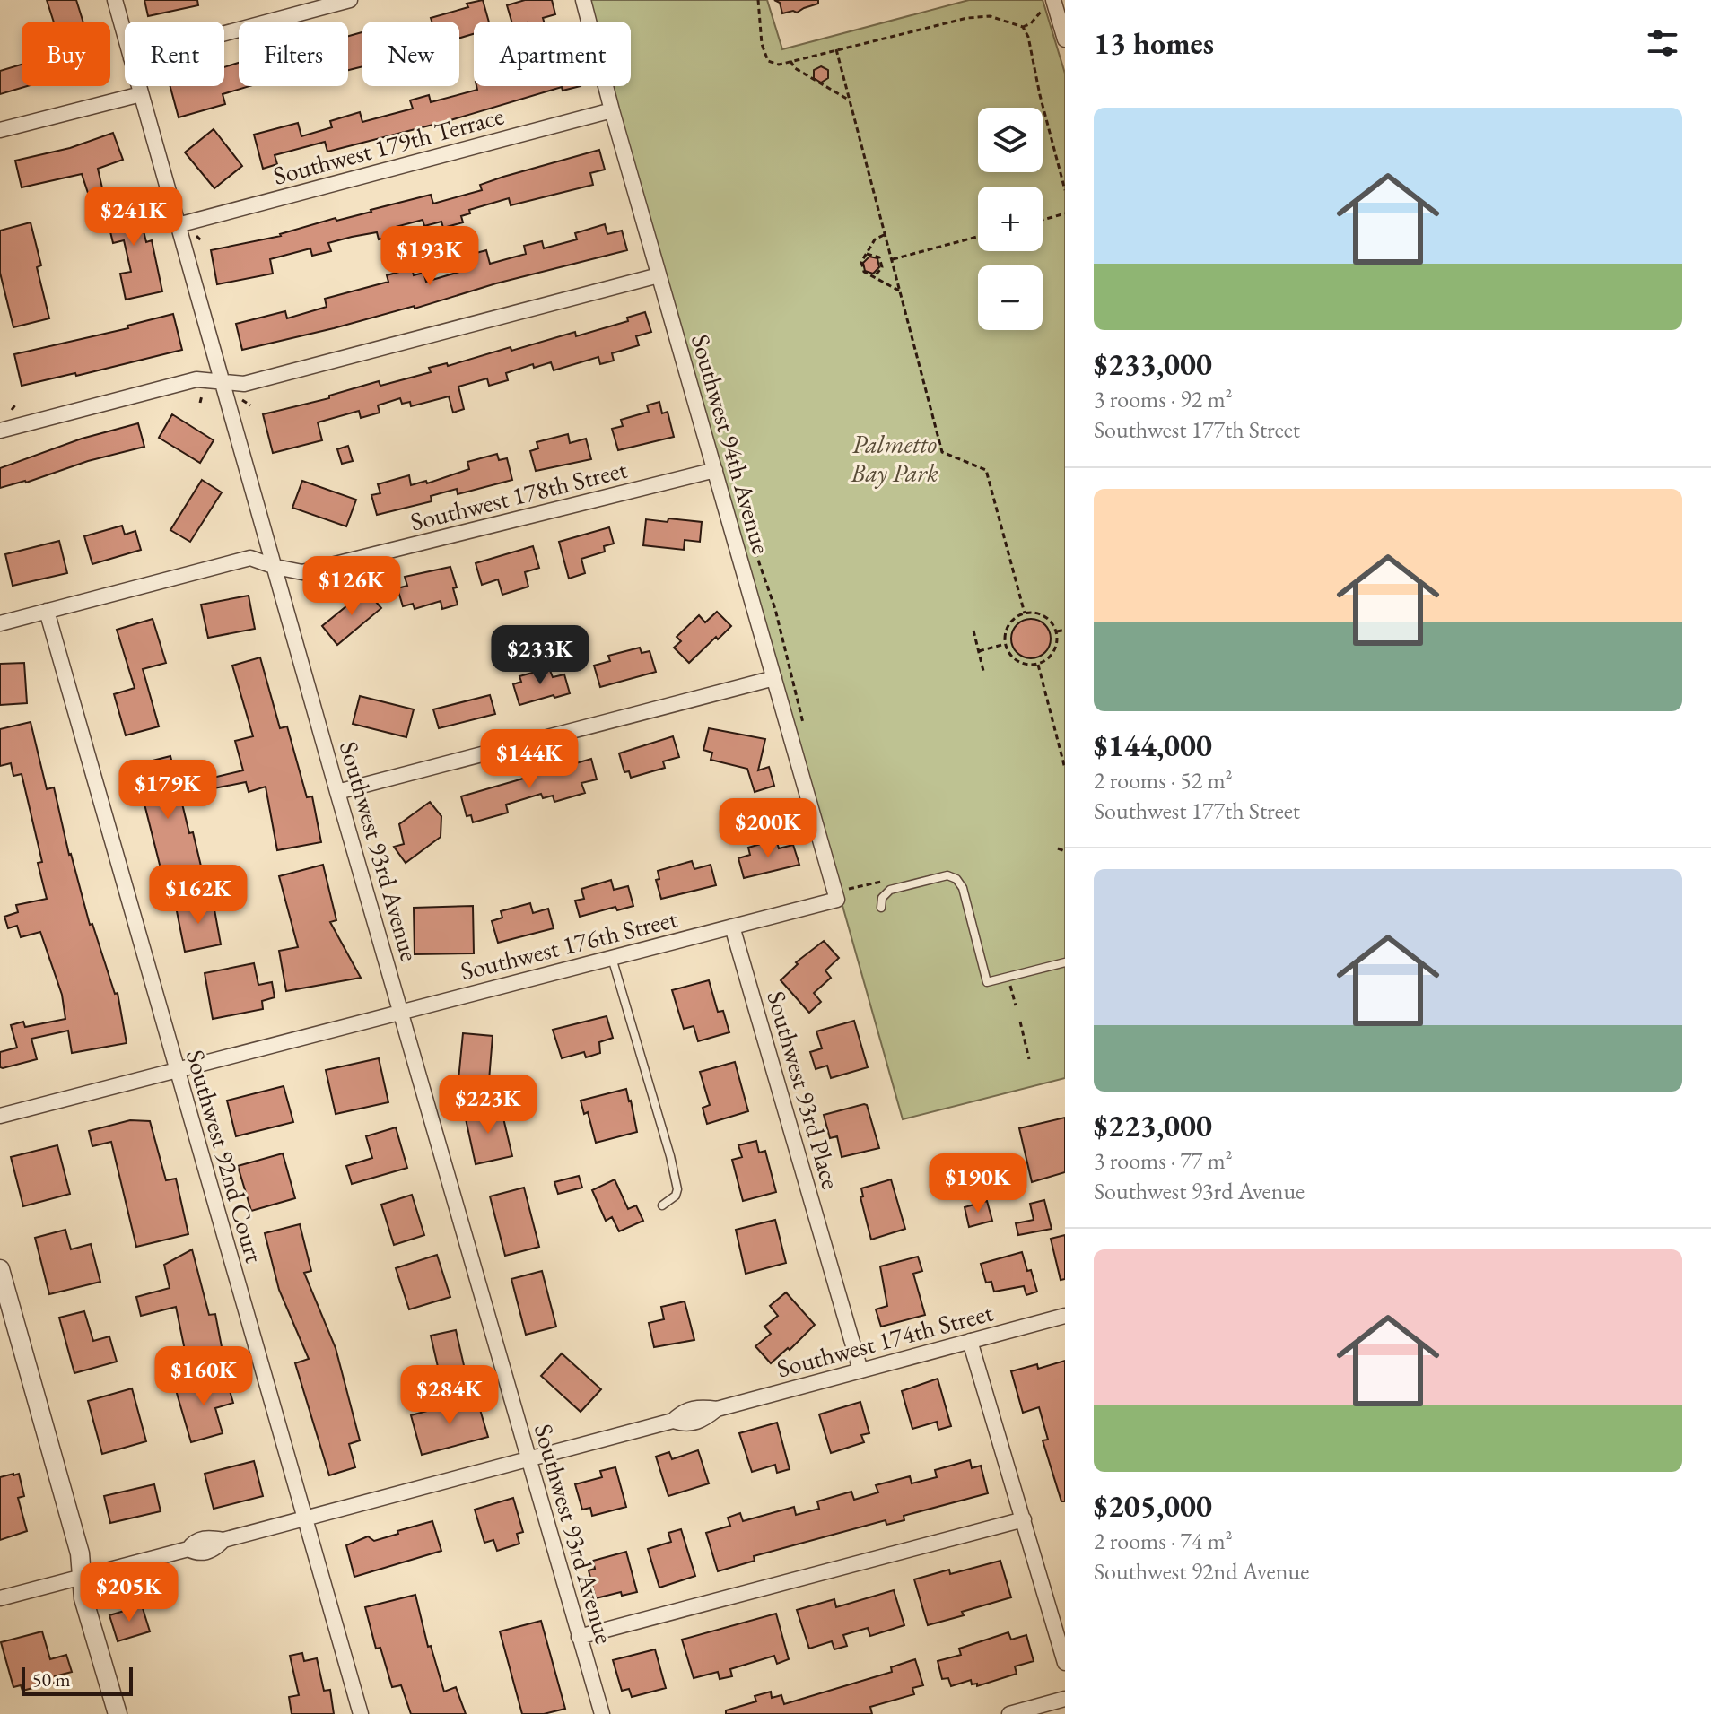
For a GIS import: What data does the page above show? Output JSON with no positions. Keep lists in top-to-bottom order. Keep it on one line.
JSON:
{"streets":{"street":["Southwest 179th Terrace","Southwest 94th Avenue","Southwest 178th Street","Southwest 93rd Avenue","Southwest 176th Street","Southwest 93rd Place","Southwest 92nd Court","Southwest 174th Street"]},"crossings":[["Southwest 179th Terrace","Southwest 94th Avenue"],["Southwest 179th Terrace","Southwest 93rd Avenue"],["Southwest 94th Avenue","Southwest 178th Street"],["Southwest 178th Street","Southwest 93rd Avenue"],["Southwest 178th Street","Southwest 92nd Court"],["Southwest 93rd Avenue","Southwest 176th Street"],["Southwest 93rd Avenue","Southwest 174th Street"],["Southwest 176th Street","Southwest 93rd Place"],["Southwest 176th Street","Southwest 92nd Court"],["Southwest 93rd Place","Southwest 174th Street"],["Southwest 92nd Court","Southwest 174th Street"]],"parks":["Palmetto Bay Park"],"scale_bar":"50 m","page":{"heading":"13 homes","chip":["Buy","Rent","Filters","New","Apartment"],"list":[{"name":"$233,000","note":"3 rooms · 92 m² · Southwest 177th Street"},{"name":"$144,000","note":"2 rooms · 52 m² · Southwest 177th Street"},{"name":"$223,000","note":"3 rooms · 77 m² · Southwest 93rd Avenue"},{"name":"$205,000","note":"2 rooms · 74 m² · Southwest 92nd Avenue"}],"map_buttons":["+","−"],"price":["$241K","$193K","$126K","$233K","$144K","$179K","$200K","$162K","$223K","$190K","$160K","$284K","$205K"],"scale":"50 m"}}
